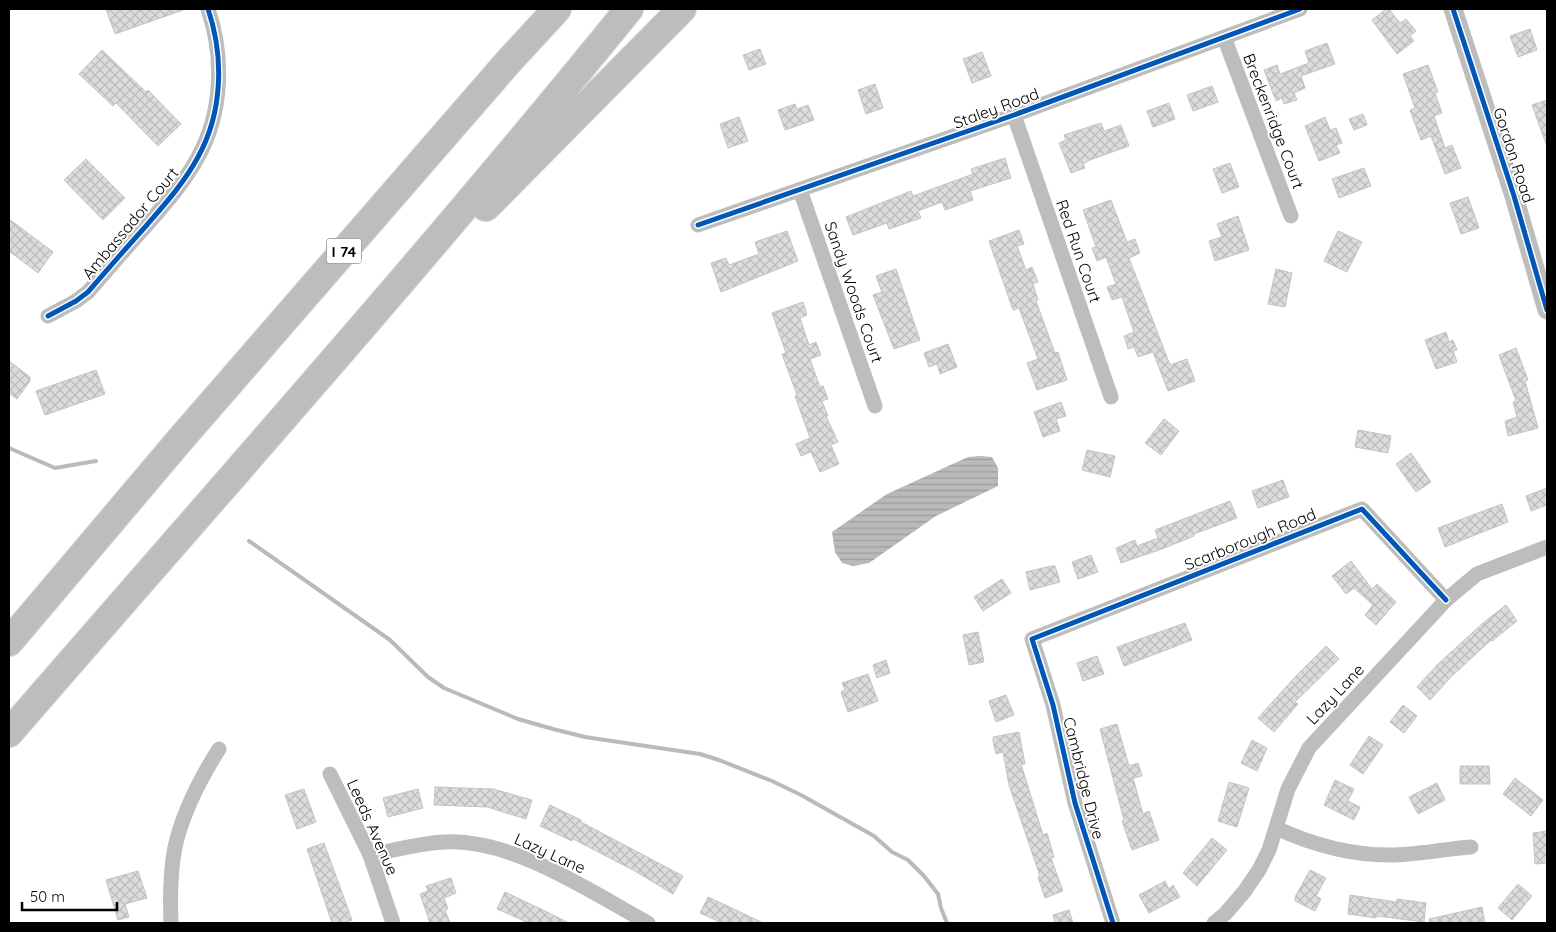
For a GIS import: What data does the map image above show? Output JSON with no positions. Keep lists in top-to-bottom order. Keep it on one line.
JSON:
{"streets":{"highway":["I 74"],"street":["Staley Road","Breckenridge Court","Gordon Road","Ambassador Court","Red Run Court","Sandy Woods Court","Scarborough Road","Lazy Lane","Cambridge Drive","Leeds Avenue"]},"crossings":[["Staley Road","Breckenridge Court"],["Staley Road","Red Run Court"],["Staley Road","Sandy Woods Court"],["Scarborough Road","Lazy Lane"],["Scarborough Road","Cambridge Drive"],["Lazy Lane","Leeds Avenue"]],"scale_bar":"50 m"}
